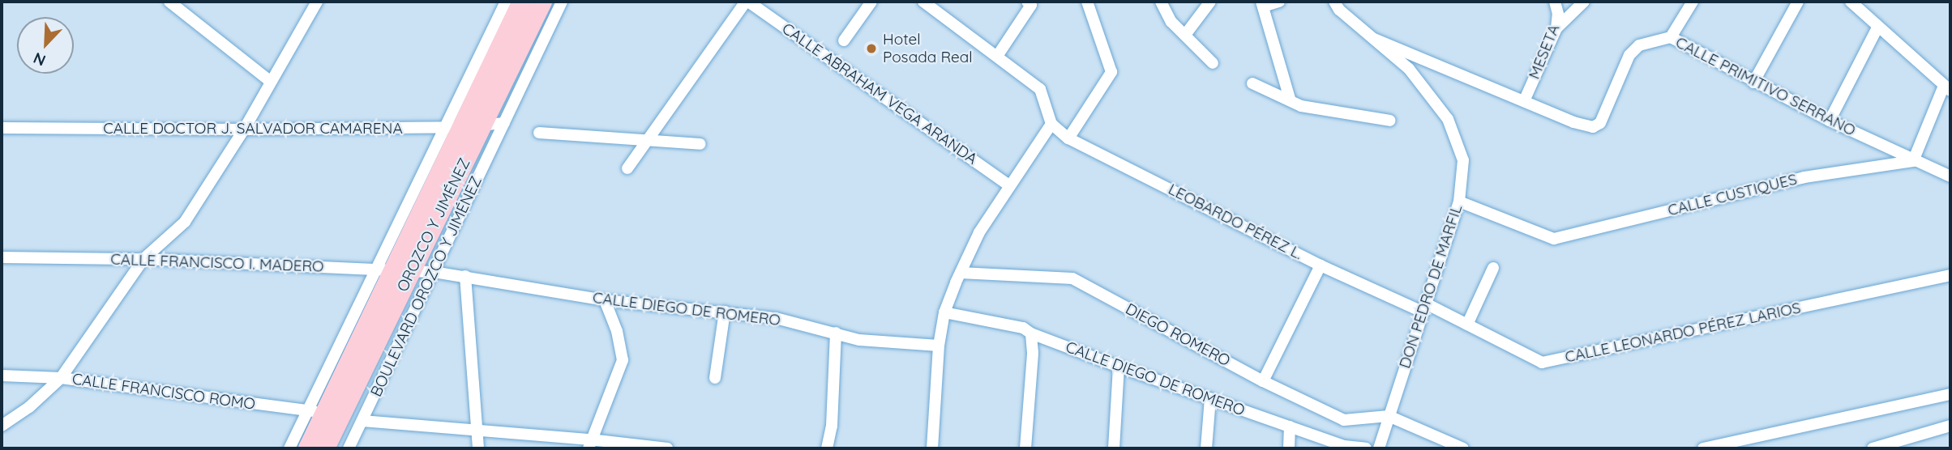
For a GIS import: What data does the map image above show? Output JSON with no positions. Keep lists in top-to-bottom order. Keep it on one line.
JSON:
{"streets":{"highway":["OROZCO Y JIMÉNEZ"],"street":["MESETA","CALLE PRIMITIVO SERRANO","CALLE ABRAHAM VEGA ARANDA","CALLE DOCTOR J. SALVADOR CAMARENA","CALLE CUSTIQUES","LEOBARDO PÉREZ L.","CALLE FRANCISCO I. MADERO","BOULEVARD OROZCO Y JIMÉNEZ","DON PEDRO DE MARFIL","CALLE DIEGO DE ROMERO","CALLE LEONARDO PÉREZ LARIOS","DIEGO ROMERO","CALLE FRANCISCO ROMO"]},"crossings":[["MESETA","CALLE PRIMITIVO SERRANO"],["CALLE PRIMITIVO SERRANO","CALLE CUSTIQUES"],["CALLE PRIMITIVO SERRANO","DON PEDRO DE MARFIL"],["CALLE DOCTOR J. SALVADOR CAMARENA","OROZCO Y JIMÉNEZ"],["CALLE DOCTOR J. SALVADOR CAMARENA","BOULEVARD OROZCO Y JIMÉNEZ"],["CALLE CUSTIQUES","DON PEDRO DE MARFIL"],["LEOBARDO PÉREZ L.","DON PEDRO DE MARFIL"],["LEOBARDO PÉREZ L.","CALLE LEONARDO PÉREZ LARIOS"],["OROZCO Y JIMÉNEZ","CALLE FRANCISCO I. MADERO"],["OROZCO Y JIMÉNEZ","CALLE FRANCISCO ROMO"],["CALLE FRANCISCO I. MADERO","BOULEVARD OROZCO Y JIMÉNEZ"],["CALLE FRANCISCO I. MADERO","CALLE DIEGO DE ROMERO"],["BOULEVARD OROZCO Y JIMÉNEZ","CALLE DIEGO DE ROMERO"],["DON PEDRO DE MARFIL","CALLE LEONARDO PÉREZ LARIOS"],["DON PEDRO DE MARFIL","DIEGO ROMERO"]],"places":["Hotel Posada Real"],"north":"bottom left"}
